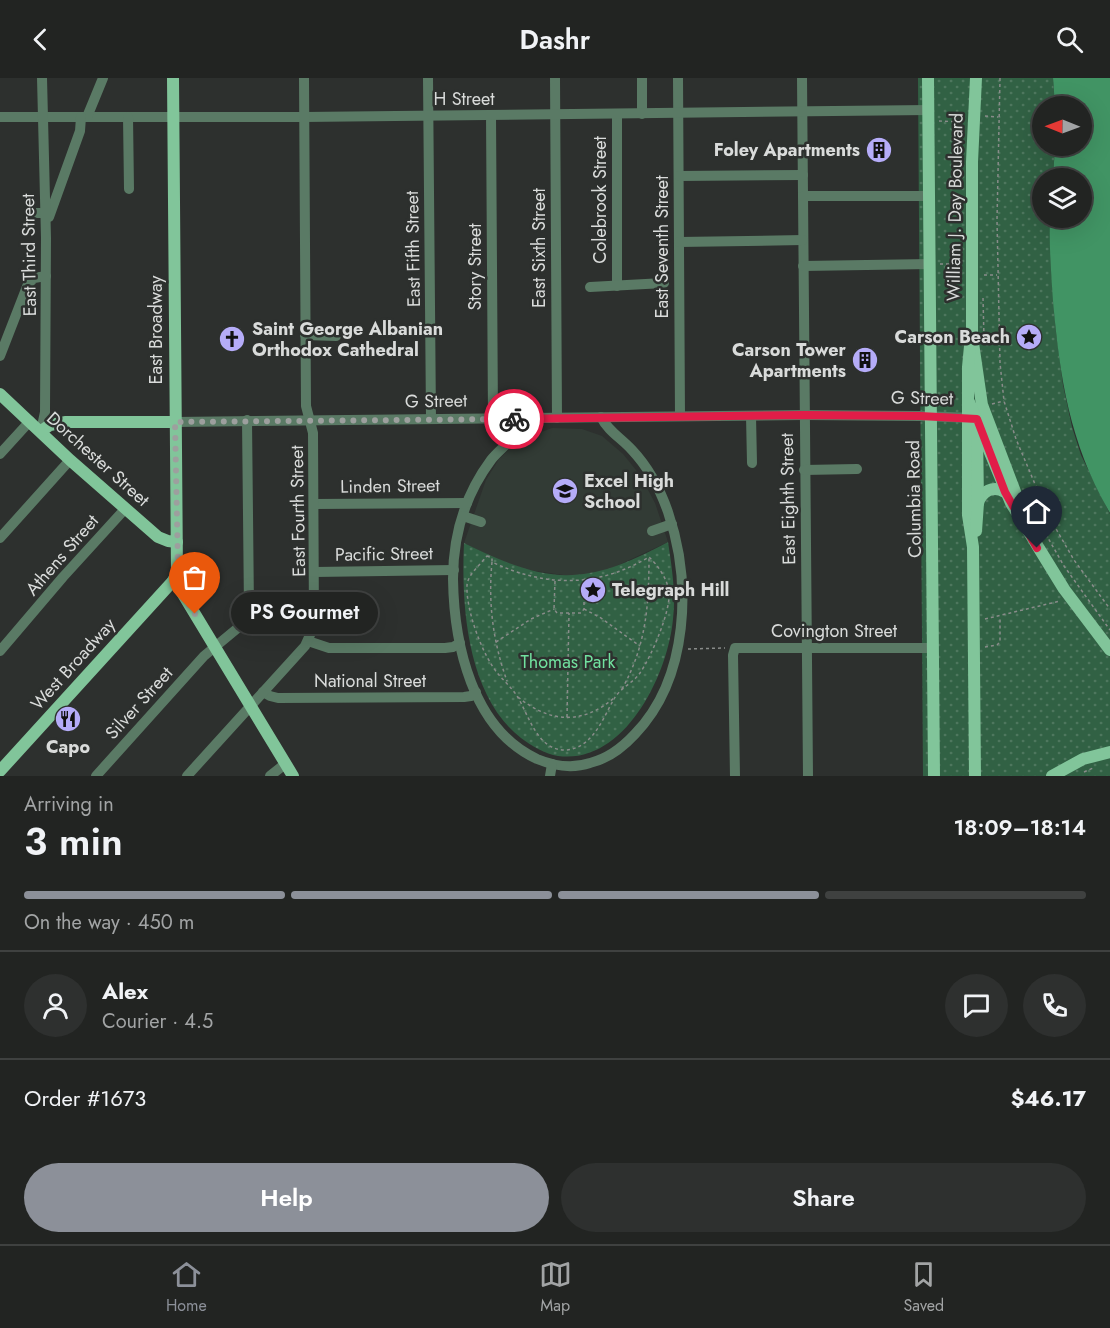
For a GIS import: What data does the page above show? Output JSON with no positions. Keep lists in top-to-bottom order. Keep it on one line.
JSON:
{"streets":{"main road":["William J. Day Boulevard","East Broadway","G Street","Dorchester Street","Columbia Road","West Broadway"],"street":["H Street","Colebrook Street","East Seventh Street","East Sixth Street","East Fifth Street","East Third Street","Story Street","Linden Street","East Eighth Street","East Fourth Street","Pacific Street","Athens Street","Covington Street","National Street","Silver Street"]},"crossings":[["H Street","Colebrook Street"],["H Street","East Seventh Street"],["H Street","East Sixth Street"],["H Street","East Fifth Street"],["H Street","East Third Street"],["H Street","Story Street"],["H Street","East Broadway"],["H Street","East Eighth Street"],["H Street","Columbia Road"],["H Street","East Fourth Street"],["William J. Day Boulevard","G Street"],["East Seventh Street","G Street"],["East Sixth Street","G Street"],["East Fifth Street","G Street"],["East Third Street","G Street"],["East Third Street","Dorchester Street"],["Story Street","G Street"],["East Broadway","G Street"],["East Broadway","Dorchester Street"],["East Broadway","West Broadway"],["G Street","Dorchester Street"],["G Street","East Eighth Street"],["G Street","Columbia Road"],["G Street","East Fourth Street"],["G Street","Silver Street"],["Dorchester Street","Athens Street"],["Linden Street","East Fourth Street"],["East Eighth Street","Covington Street"],["Columbia Road","Covington Street"],["East Fourth Street","Pacific Street"],["East Fourth Street","National Street"]],"parks":["Thomas Park"],"places":{"building":["Foley Apartments","Carson Tower Apartments"],"place":["Carson Beach","Telegraph Hill"],"church":["Saint George Albanian Orthodox Cathedral"],"school or university":["Excel High School"],"other":["PS Gourmet"],"restaurant":["Capo"]},"north":"left","page":{"header":"Dashr","bubble":"PS Gourmet","heading":["3 min","Arriving in","18:09–18:14"],"panel":["Alex","Courier · 4.5","Order #1673","$46.17"],"bar":"On the way · 450 m","buttons":["Help","Share"],"tabs":["Home","Map","Saved"]}}
